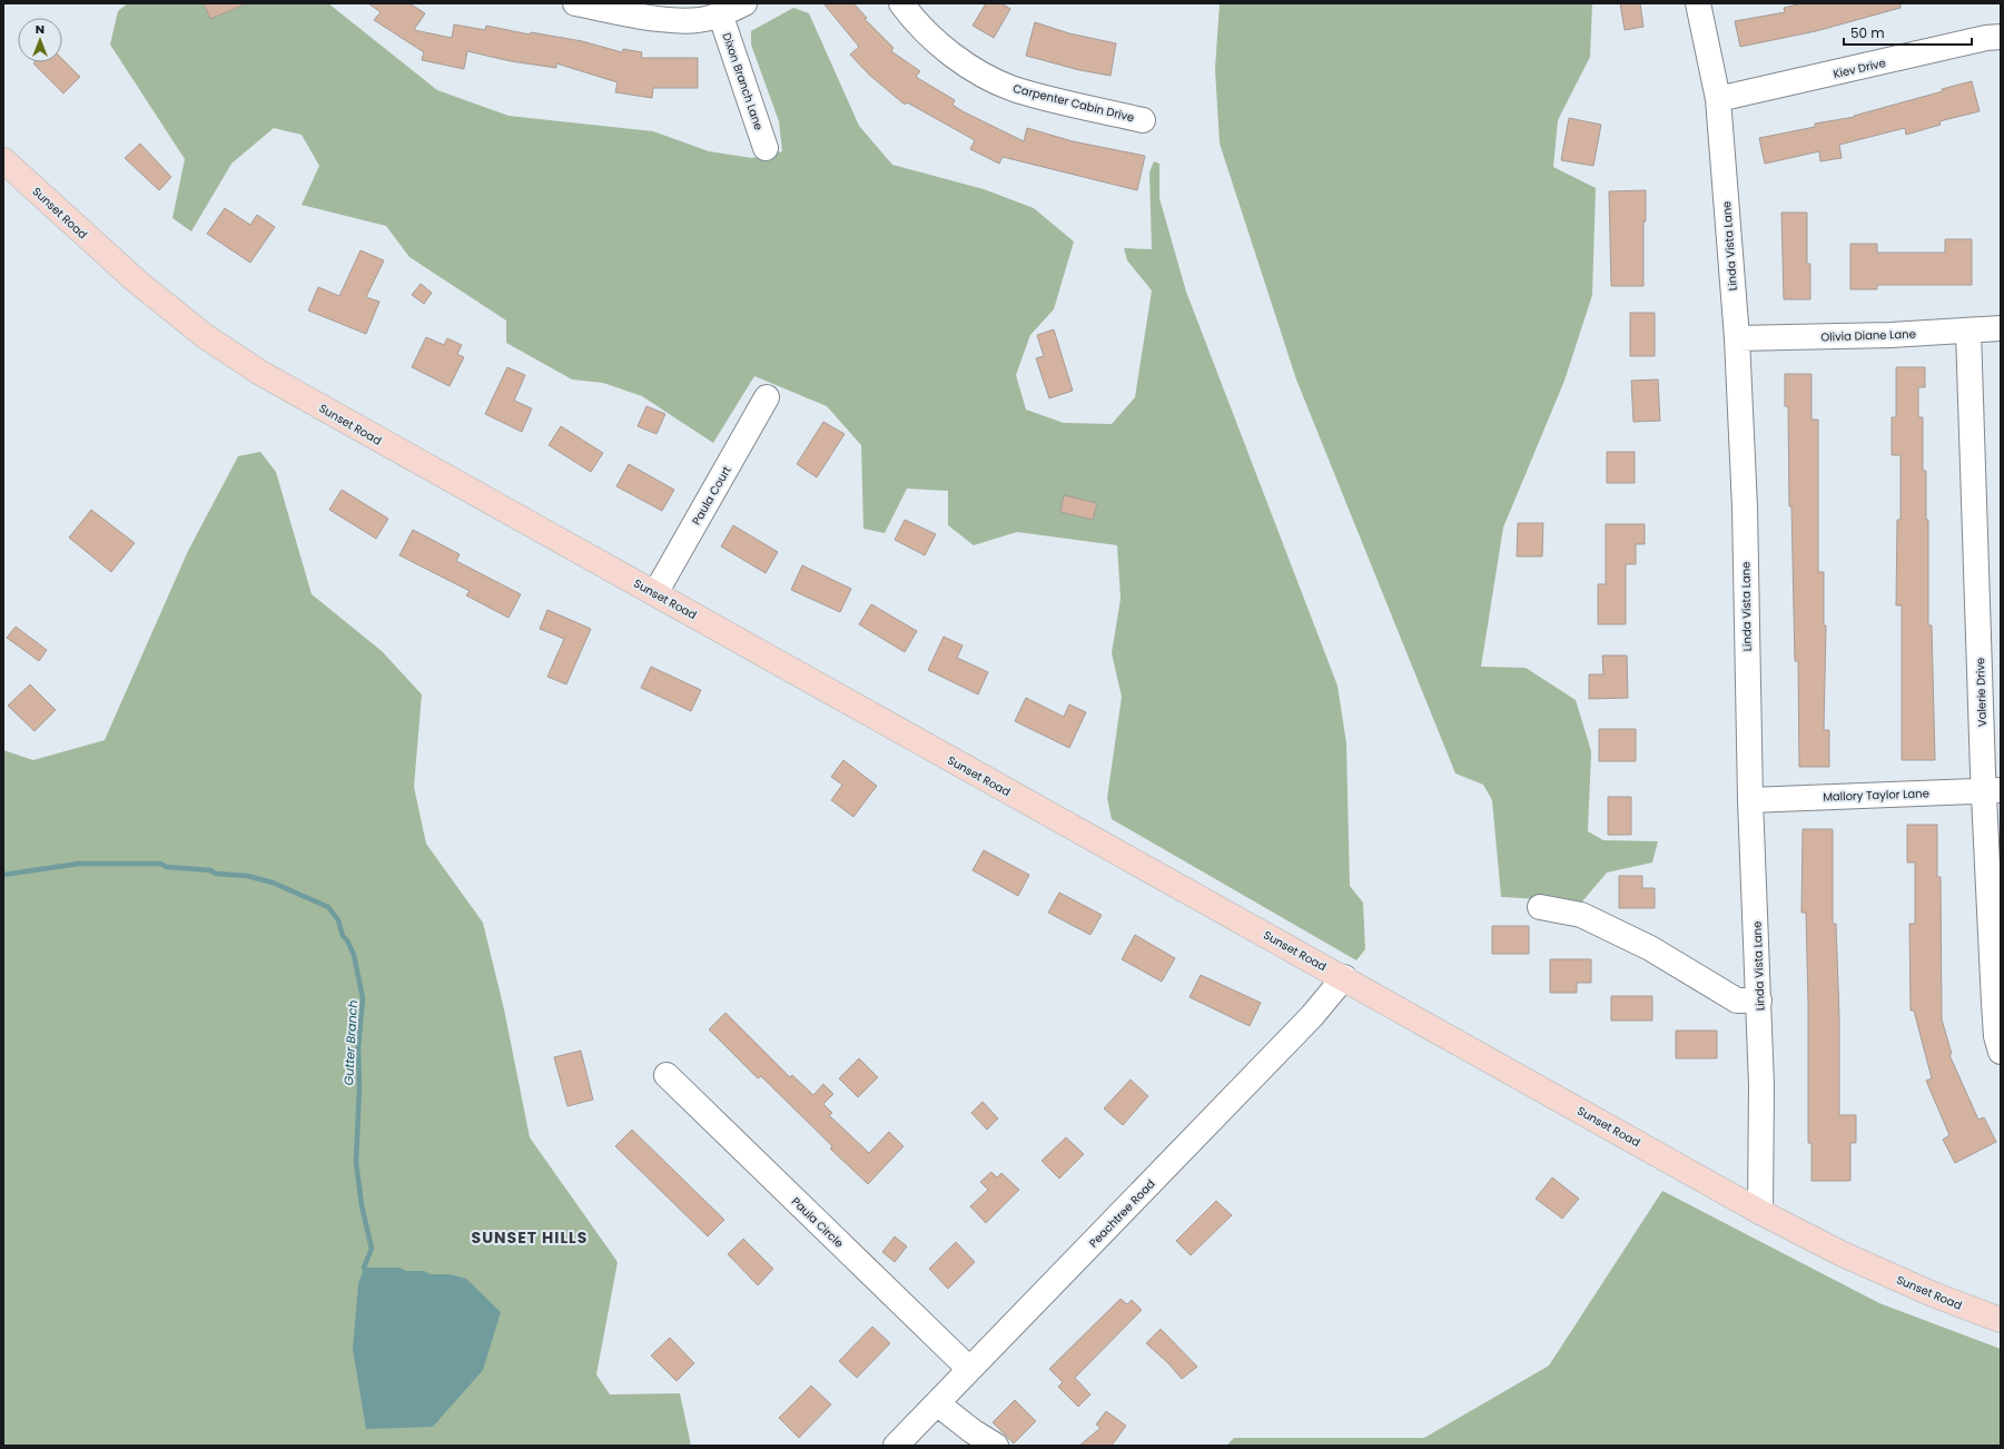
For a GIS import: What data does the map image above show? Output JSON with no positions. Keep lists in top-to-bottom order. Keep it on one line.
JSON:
{"streets":{"main road":["Sunset Road"],"street":["Kiev Drive","Dixon Branch Lane","Carpenter Cabin Drive","Linda Vista Lane","Olivia Diane Lane","Paula Court","Valerie Drive","Mallory Taylor Lane","Peachtree Road","Paula Circle"]},"crossings":[["Kiev Drive","Linda Vista Lane"],["Sunset Road","Linda Vista Lane"],["Sunset Road","Paula Court"],["Sunset Road","Peachtree Road"],["Linda Vista Lane","Olivia Diane Lane"],["Linda Vista Lane","Mallory Taylor Lane"],["Olivia Diane Lane","Valerie Drive"],["Valerie Drive","Mallory Taylor Lane"],["Peachtree Road","Paula Circle"]],"districts":["SUNSET HILLS"],"water":["Gutter Branch"],"scale_bar":"50 m","north":"top"}
